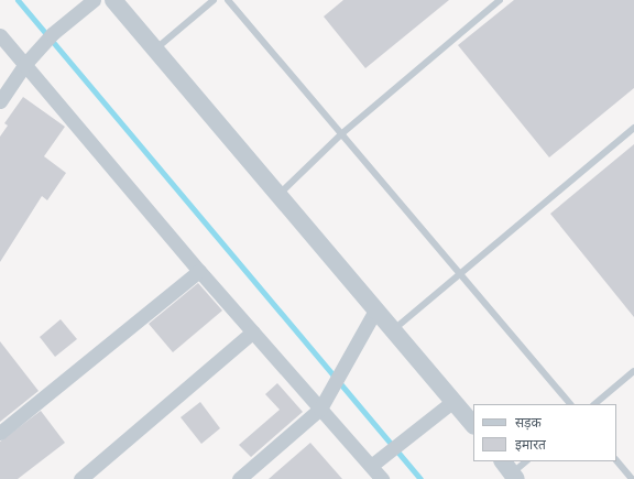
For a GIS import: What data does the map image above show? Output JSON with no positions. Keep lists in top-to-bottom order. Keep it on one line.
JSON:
{"legend":["सड़क","इमारत"]}
